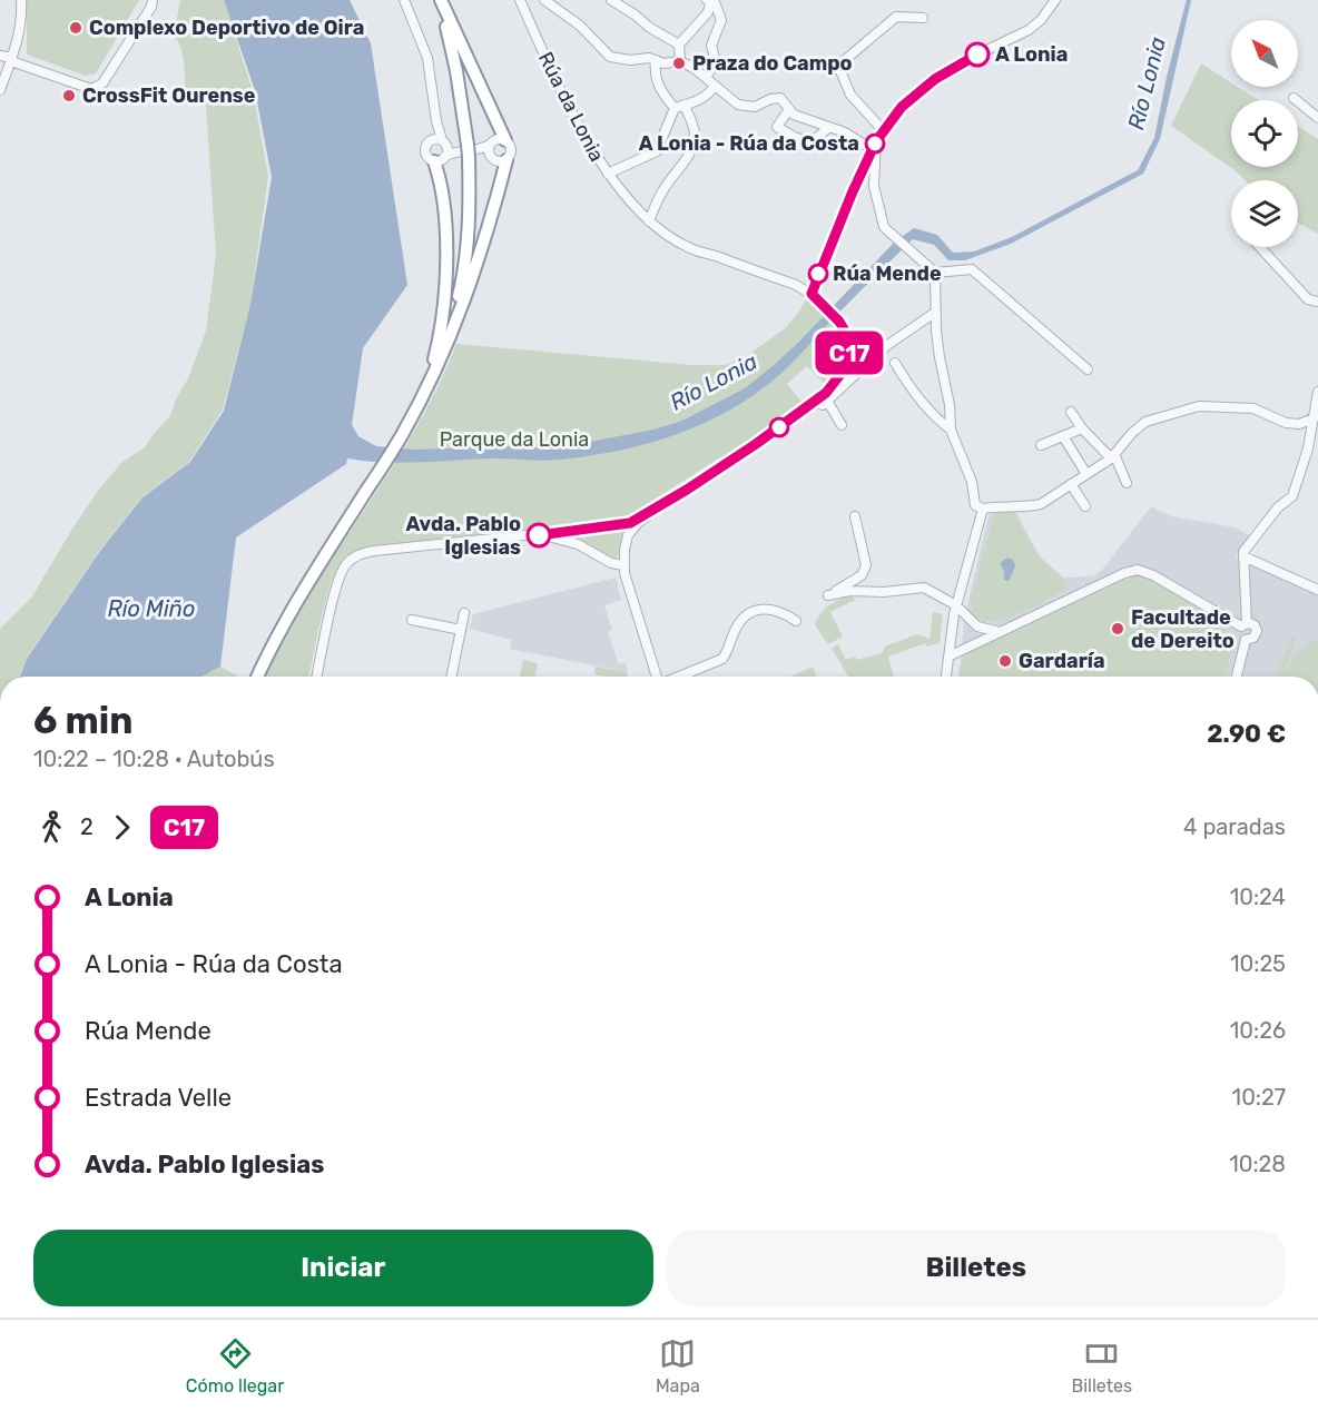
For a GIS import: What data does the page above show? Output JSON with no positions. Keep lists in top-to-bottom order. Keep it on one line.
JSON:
{"streets":{"street":["Rúa da Lonia"]},"water":["Río Lonia","Río Miño"],"parks":["Parque da Lonia"],"places":["Complexo Deportivo de Oira","A Lonia","Praza do Campo","CrossFit Ourense","A Lonia - Rúa da Costa","Rúa Mende","Avda. Pablo Iglesias","Facultade de Dereito","Gardaría"],"lines":["bus line C17"],"north":"top left","page":{"on_map":"C17","heading":["6 min","10:22 – 10:28 · Autobús","2.90 €"],"legs":["2","C17","4 paradas"],"list":[{"name":"A Lonia","value":"10:24"},{"name":"A Lonia - Rúa da Costa","value":"10:25"},{"name":"Rúa Mende","value":"10:26"},{"name":"Estrada Velle","value":"10:27"},{"name":"Avda. Pablo Iglesias","value":"10:28"}],"buttons":["Iniciar","Billetes"],"tabs":["Cómo llegar","Mapa","Billetes"]}}
